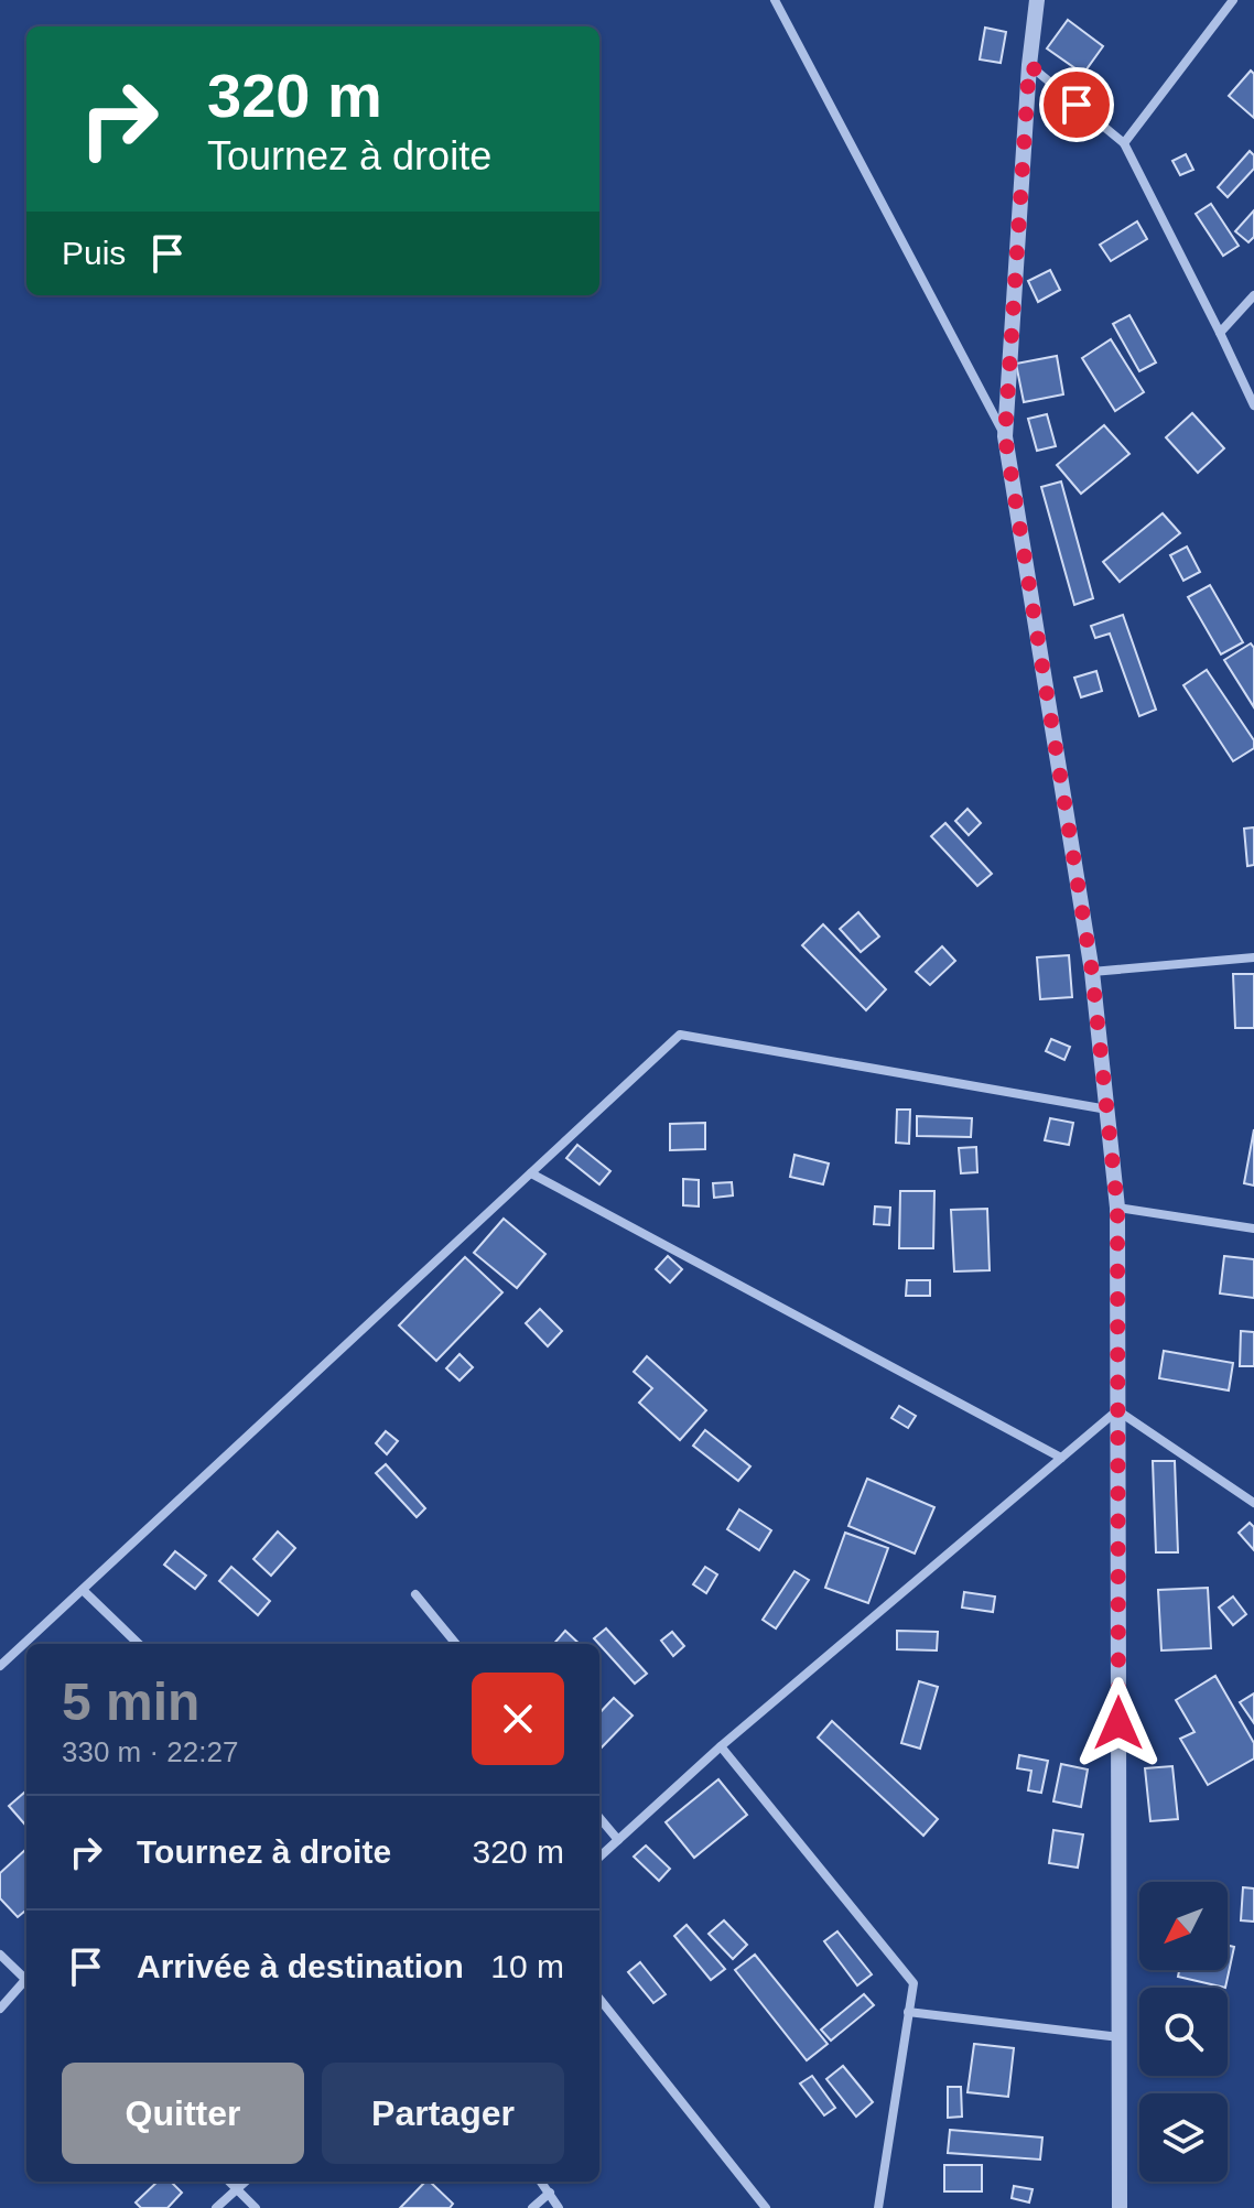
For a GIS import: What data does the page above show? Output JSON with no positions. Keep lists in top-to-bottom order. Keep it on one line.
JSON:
{"north":"bottom left","page":{"turn":["320 m","Tournez à droite"],"then":"Puis","heading":["5 min","330 m · 22:27"],"list":[{"name":"Tournez à droite","value":"320 m"},{"name":"Arrivée à destination","value":"10 m"}],"buttons":["Quitter","Partager"]}}
